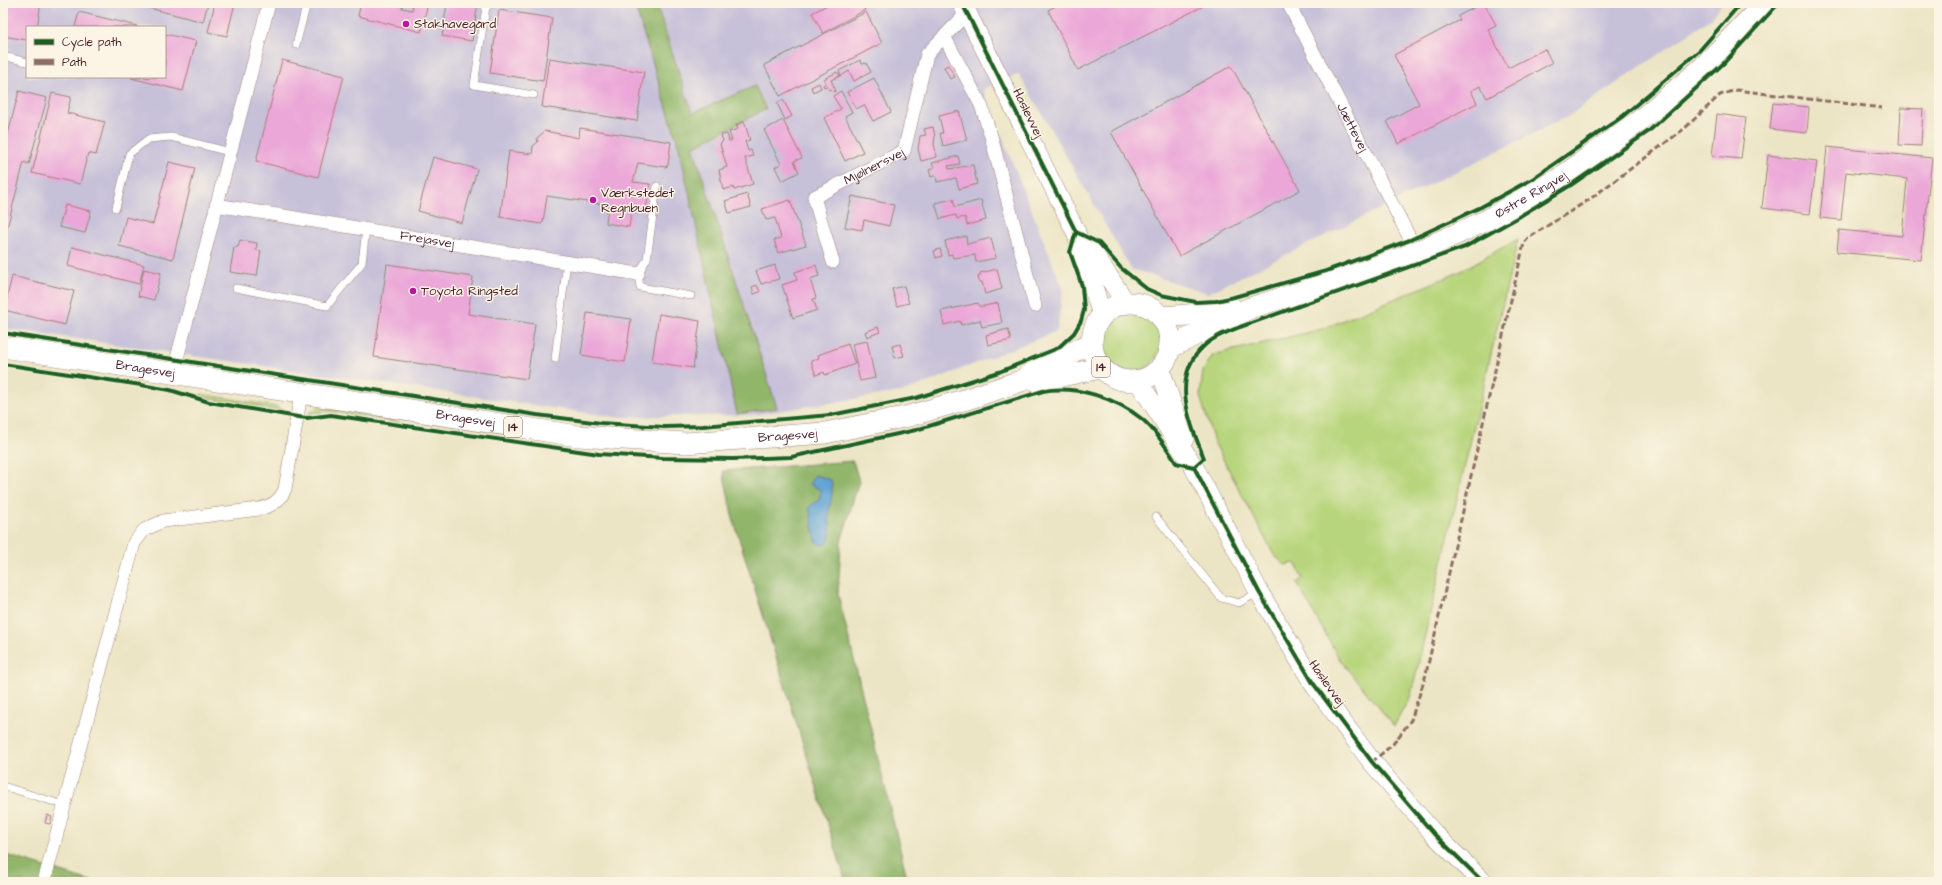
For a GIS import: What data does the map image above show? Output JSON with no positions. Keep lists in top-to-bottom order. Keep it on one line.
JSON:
{"streets":{"main road":["Haslevvej","Østre Ringvej","14","Bragesvej"],"street":["Jættevej","Mjølnersvej","Frejasvej"]},"crossings":[["Haslevvej","Mjølnersvej"],["Haslevvej","Østre Ringvej"],["Haslevvej","14"],["Haslevvej","Bragesvej"],["Jættevej","Østre Ringvej"],["Østre Ringvej","14"],["Østre Ringvej","Bragesvej"],["14","Bragesvej"]],"places":["Stakhavegård","Værkstedet Regnbuen","Toyota Ringsted"],"legend":["Cycle path","Path"]}
